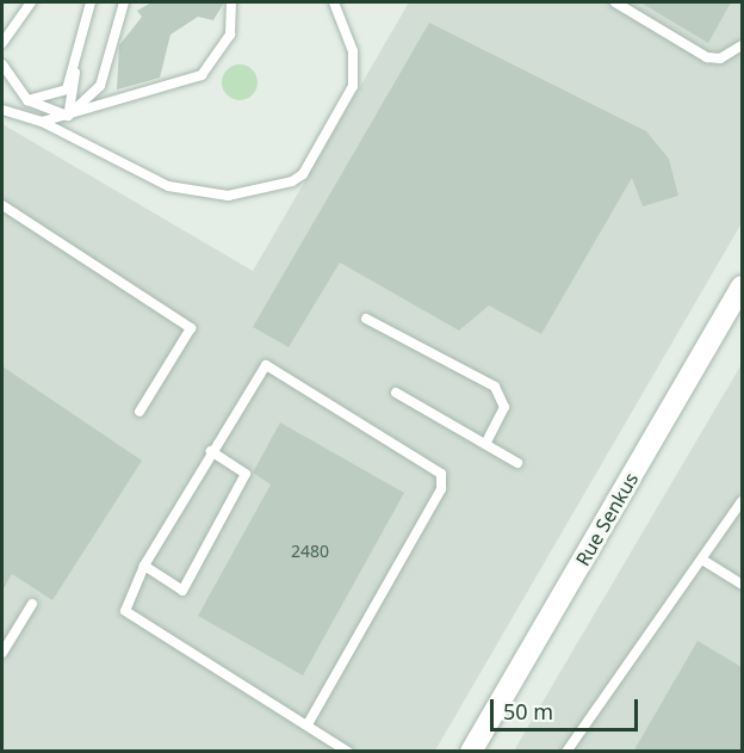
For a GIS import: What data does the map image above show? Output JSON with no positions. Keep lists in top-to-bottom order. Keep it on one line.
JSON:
{"streets":{"street":["Rue Senkus"]},"house_numbers":["2480"],"scale_bar":"50 m"}
